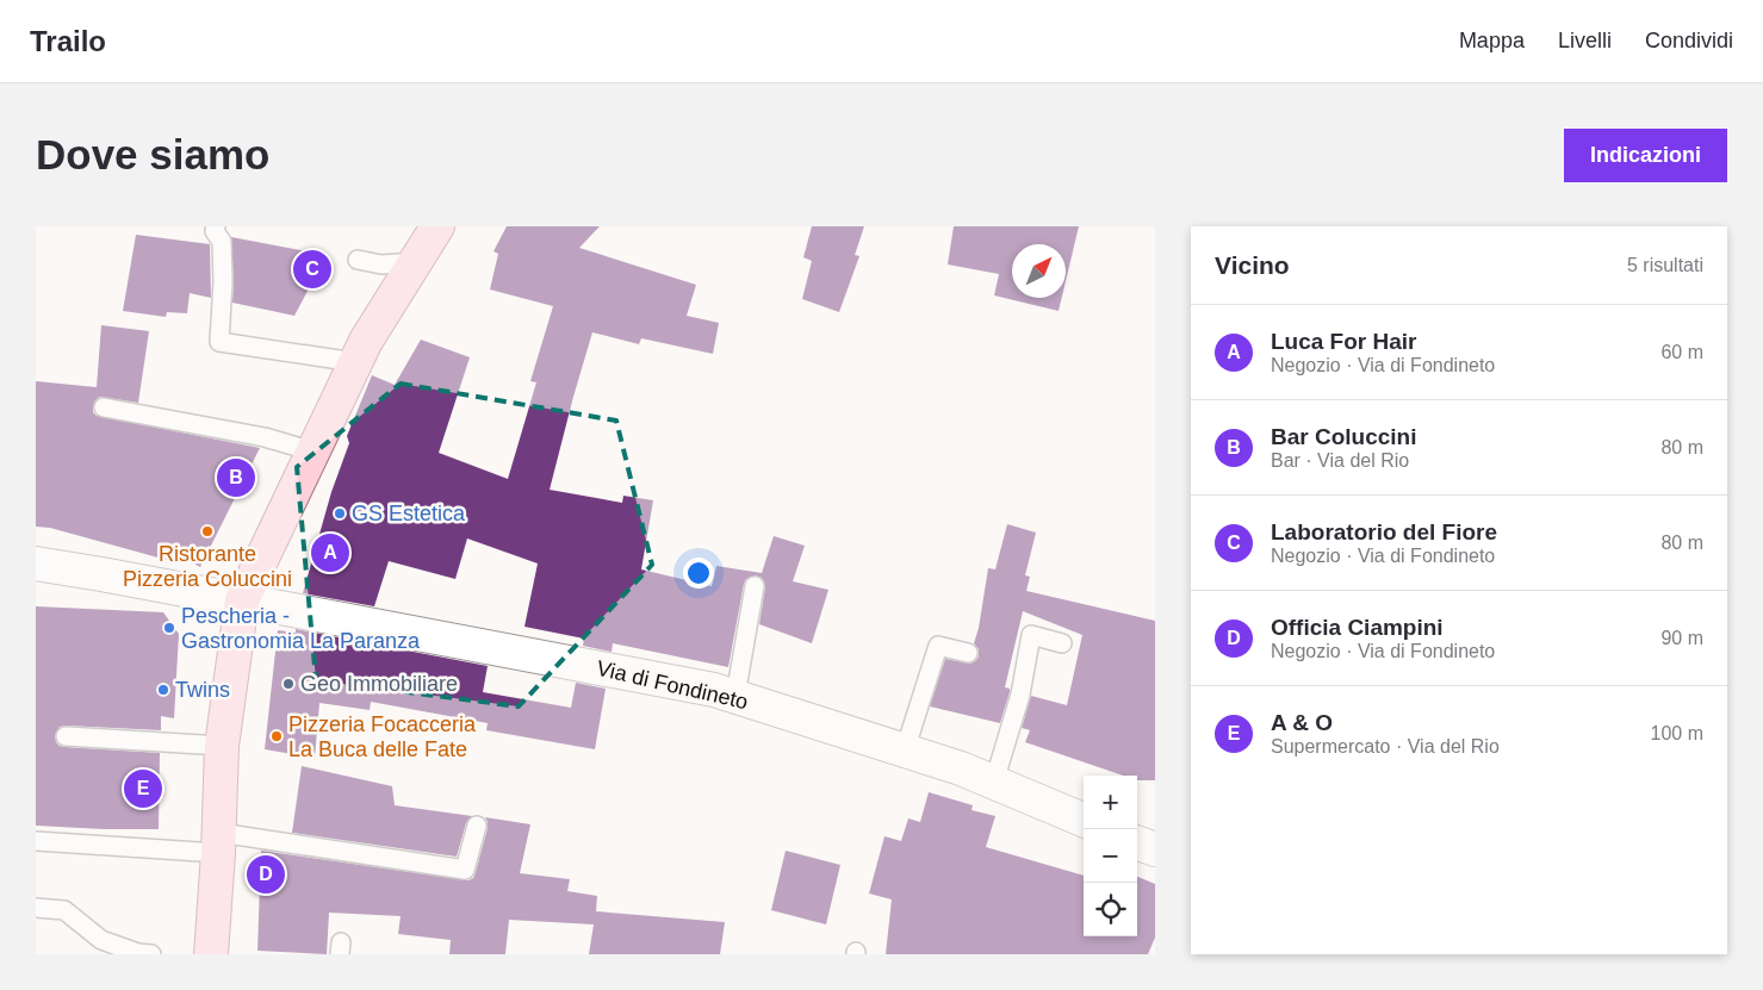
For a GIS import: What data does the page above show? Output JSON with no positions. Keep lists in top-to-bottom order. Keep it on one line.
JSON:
{"streets":{"street":["Via di Fondineto"]},"places":["GS Estetica","Ristorante Pizzeria Coluccini","Pescheria - Gastronomia La Paranza","Geo Immobiliare","Twins","Pizzeria Focacceria La Buca delle Fate"],"north":"top right","page":{"header":"Trailo","nav":["Mappa","Livelli","Condividi"],"buttons":"Indicazioni","title":"Dove siamo","heading":["Vicino","5 risultati"],"pins":["C","B","A","E","D"],"list":[{"mark":"A","name":"Luca For Hair","note":"Negozio · Via di Fondineto","value":"60 m"},{"mark":"B","name":"Bar Coluccini","note":"Bar · Via del Rio","value":"80 m"},{"mark":"C","name":"Laboratorio del Fiore","note":"Negozio · Via di Fondineto","value":"80 m"},{"mark":"D","name":"Officia Ciampini","note":"Negozio · Via di Fondineto","value":"90 m"},{"mark":"E","name":"A & O","note":"Supermercato · Via del Rio","value":"100 m"}],"map_buttons":["+","−"]}}
